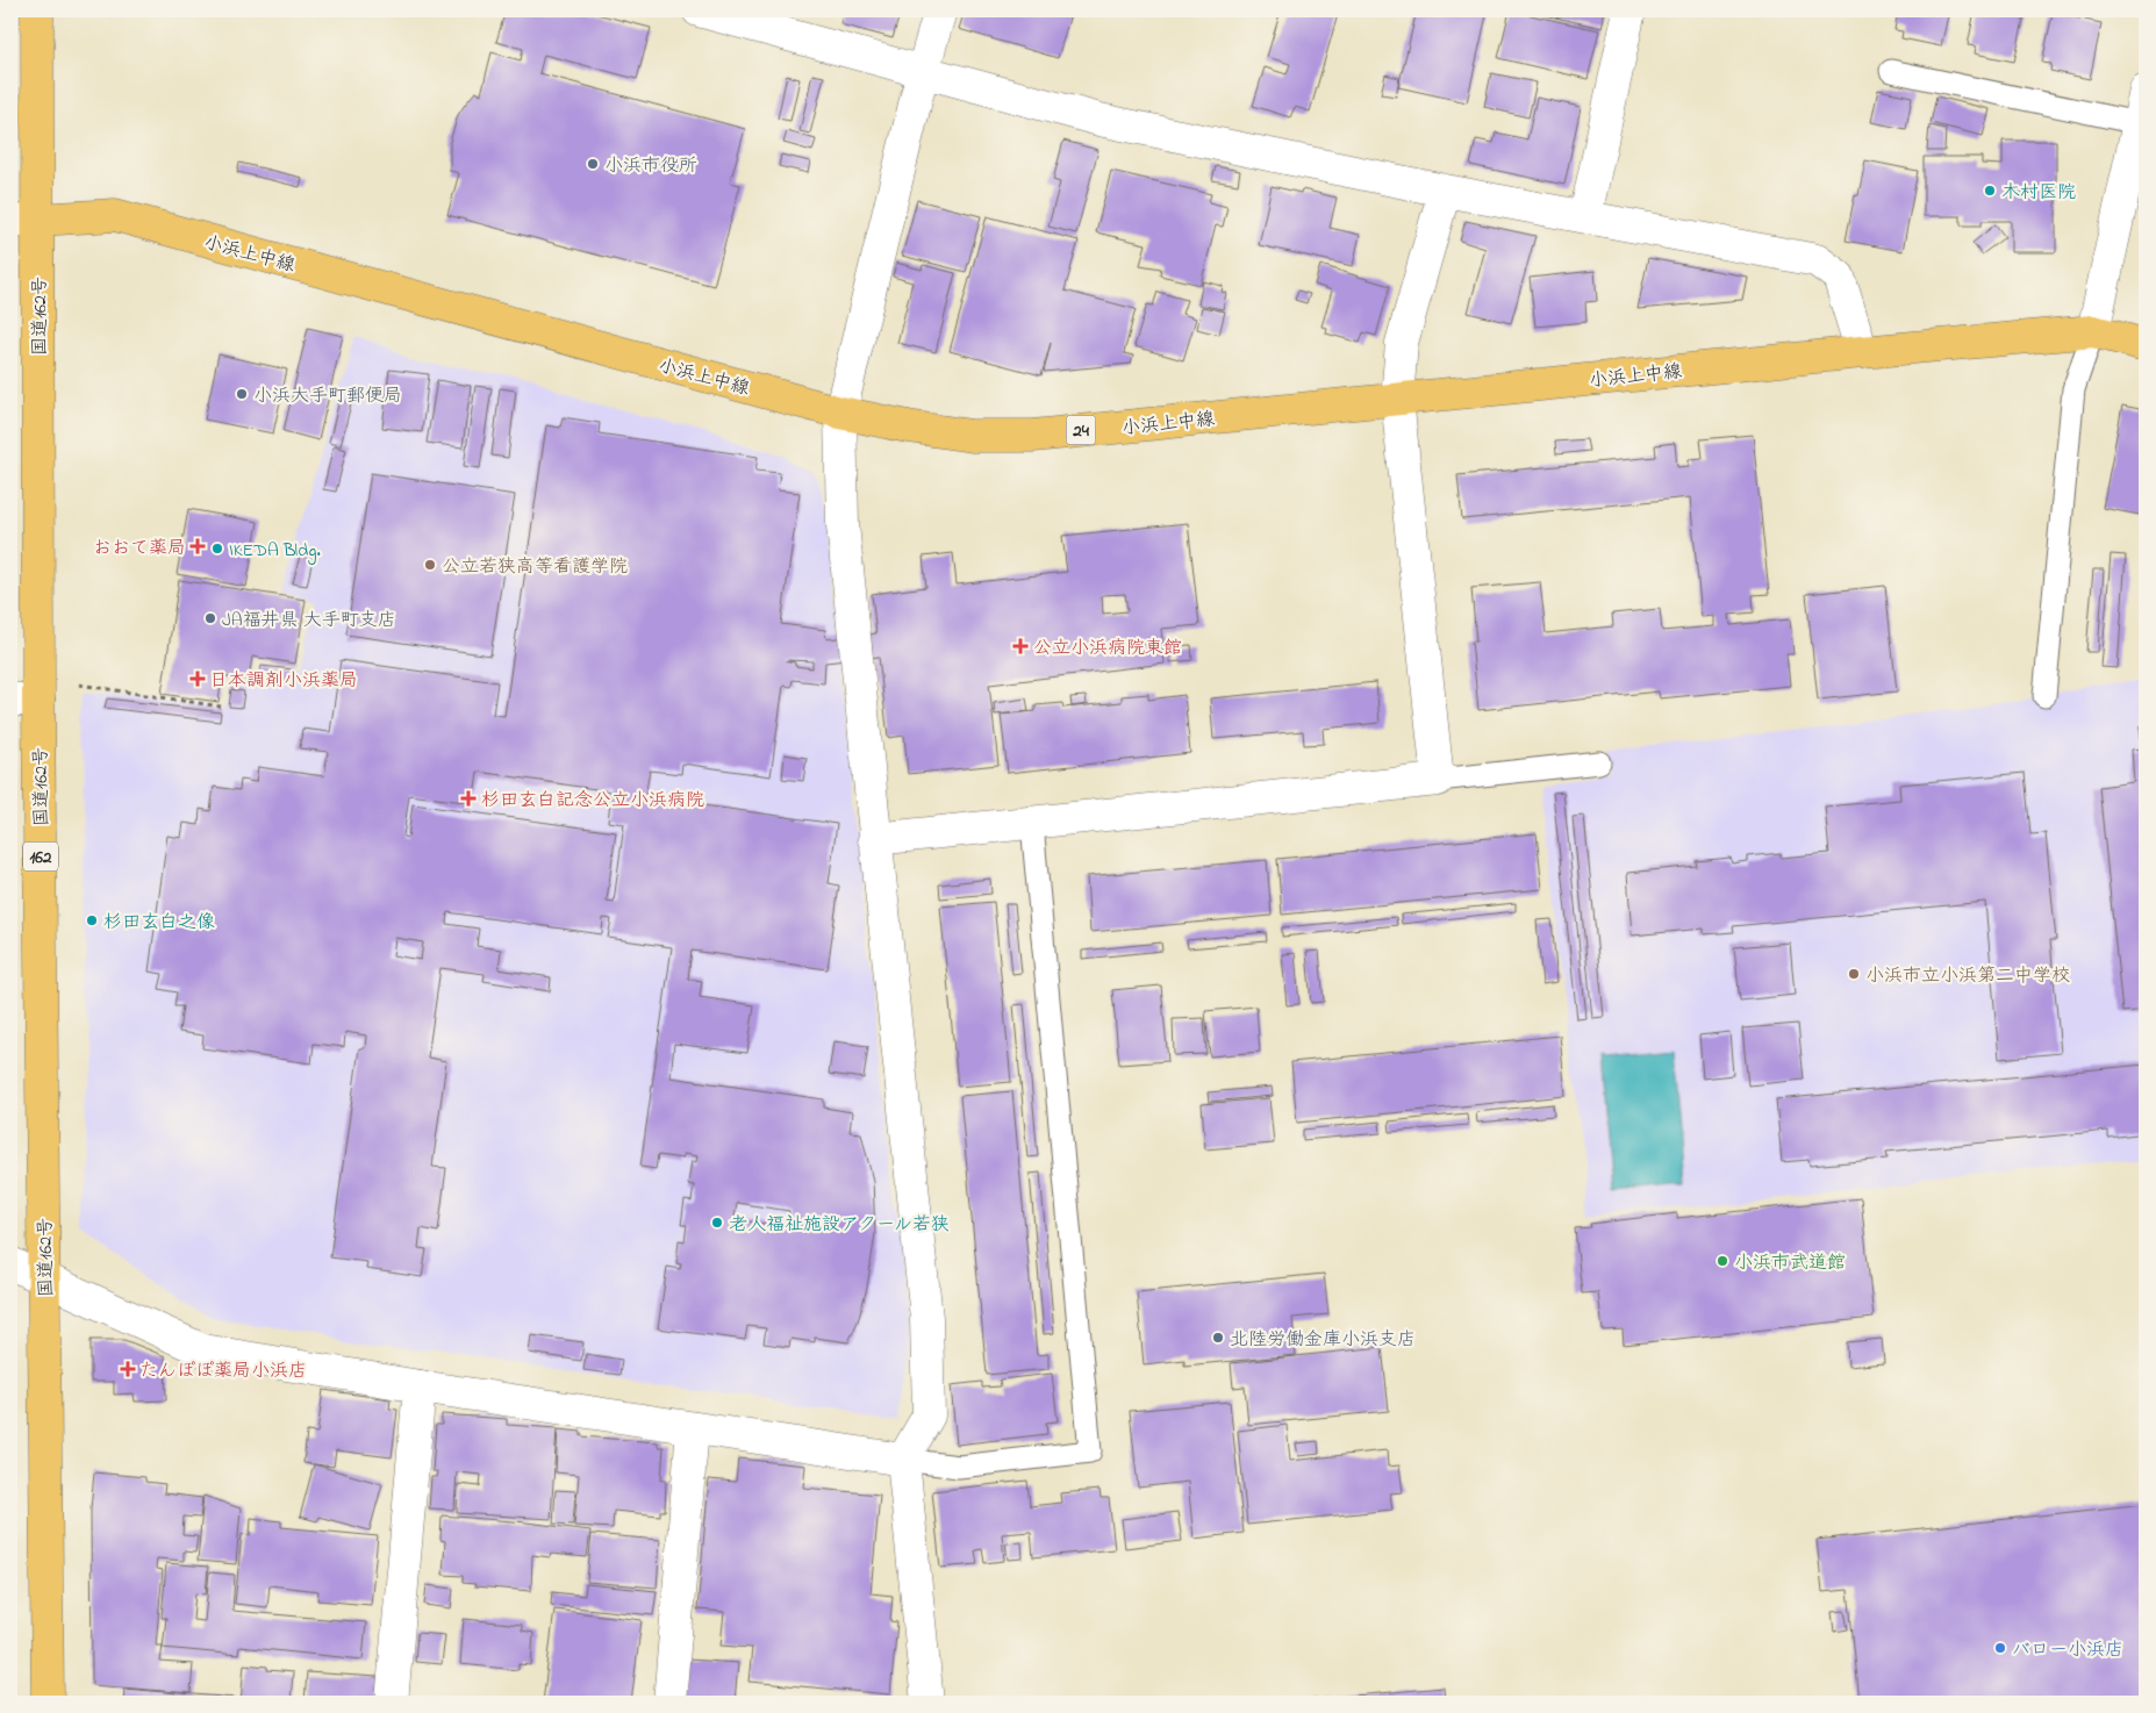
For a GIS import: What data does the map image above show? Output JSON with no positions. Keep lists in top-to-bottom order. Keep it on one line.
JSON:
{"streets":{"main road":["小浜上中線","国道162号","24","162"]},"crossings":[["小浜上中線","国道162号"]],"places":{"other":["小浜市役所","木村医院","小浜大手町郵便局","IKEDA Bldg.","公立若狭高等看護学院","JA福井県 大手町支店","杉田玄白之像","小浜市立小浜第二中学校","老人福祉施設アクール若狭","小浜市武道館","北陸労働金庫小浜支店","バロー小浜店"],"health":["おおて薬局","公立小浜病院東館","日本調剤小浜薬局","杉田玄白記念公立小浜病院","たんぽぽ薬局小浜店"]}}
